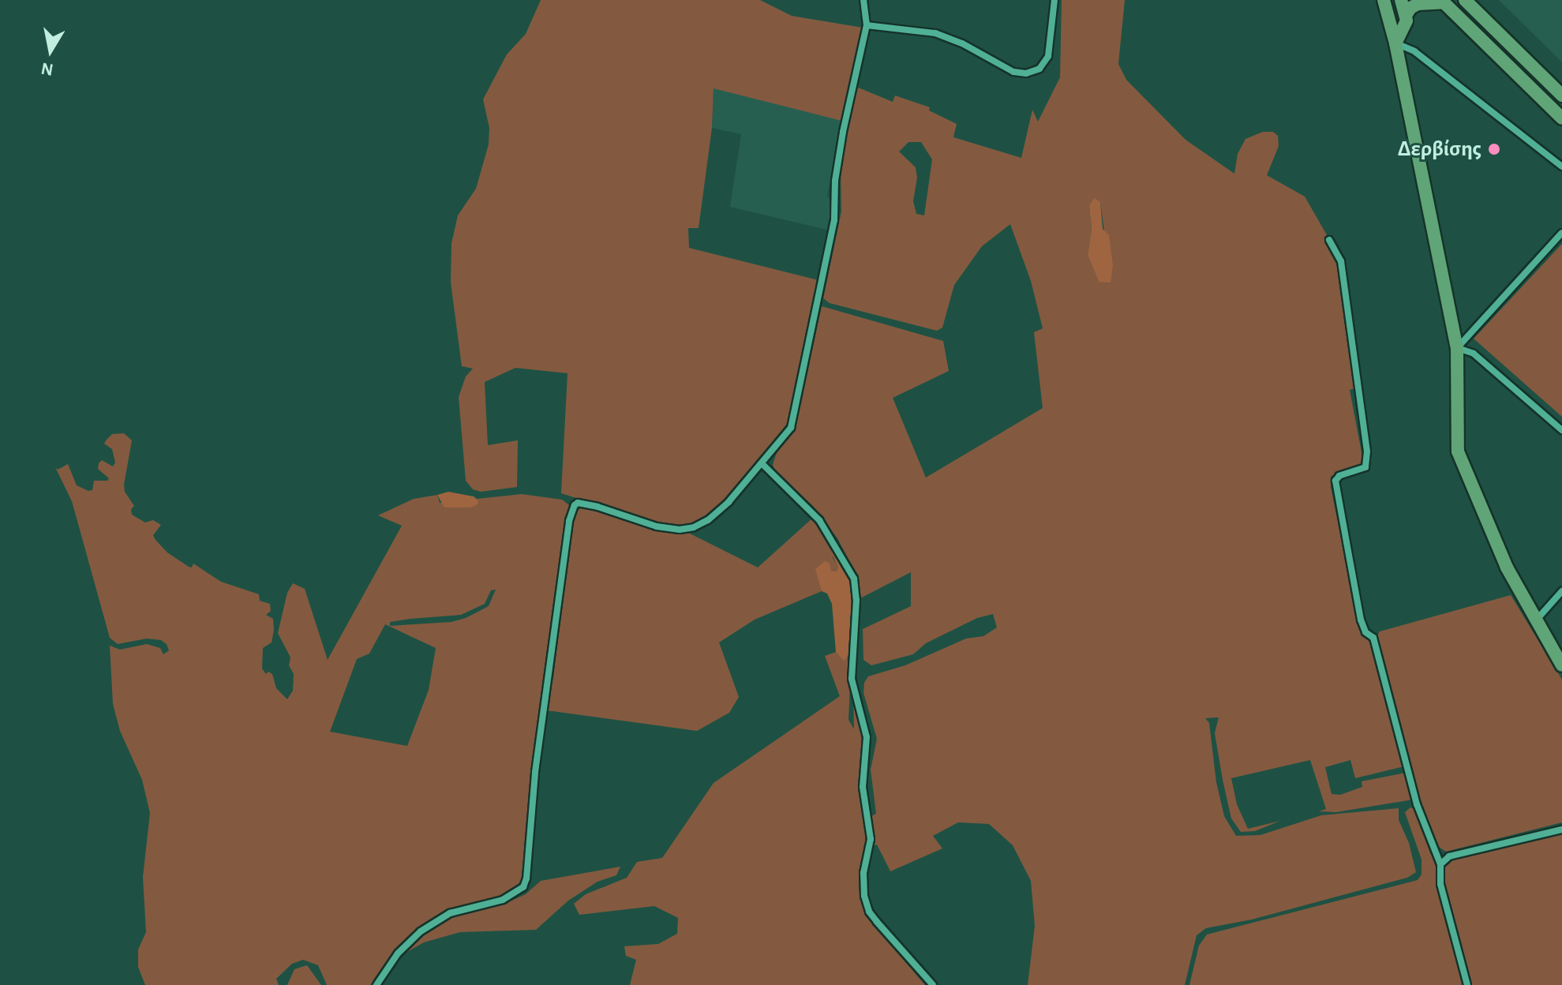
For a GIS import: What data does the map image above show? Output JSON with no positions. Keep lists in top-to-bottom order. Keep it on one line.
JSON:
{"places":["Δερβίσης"],"north":"bottom"}
